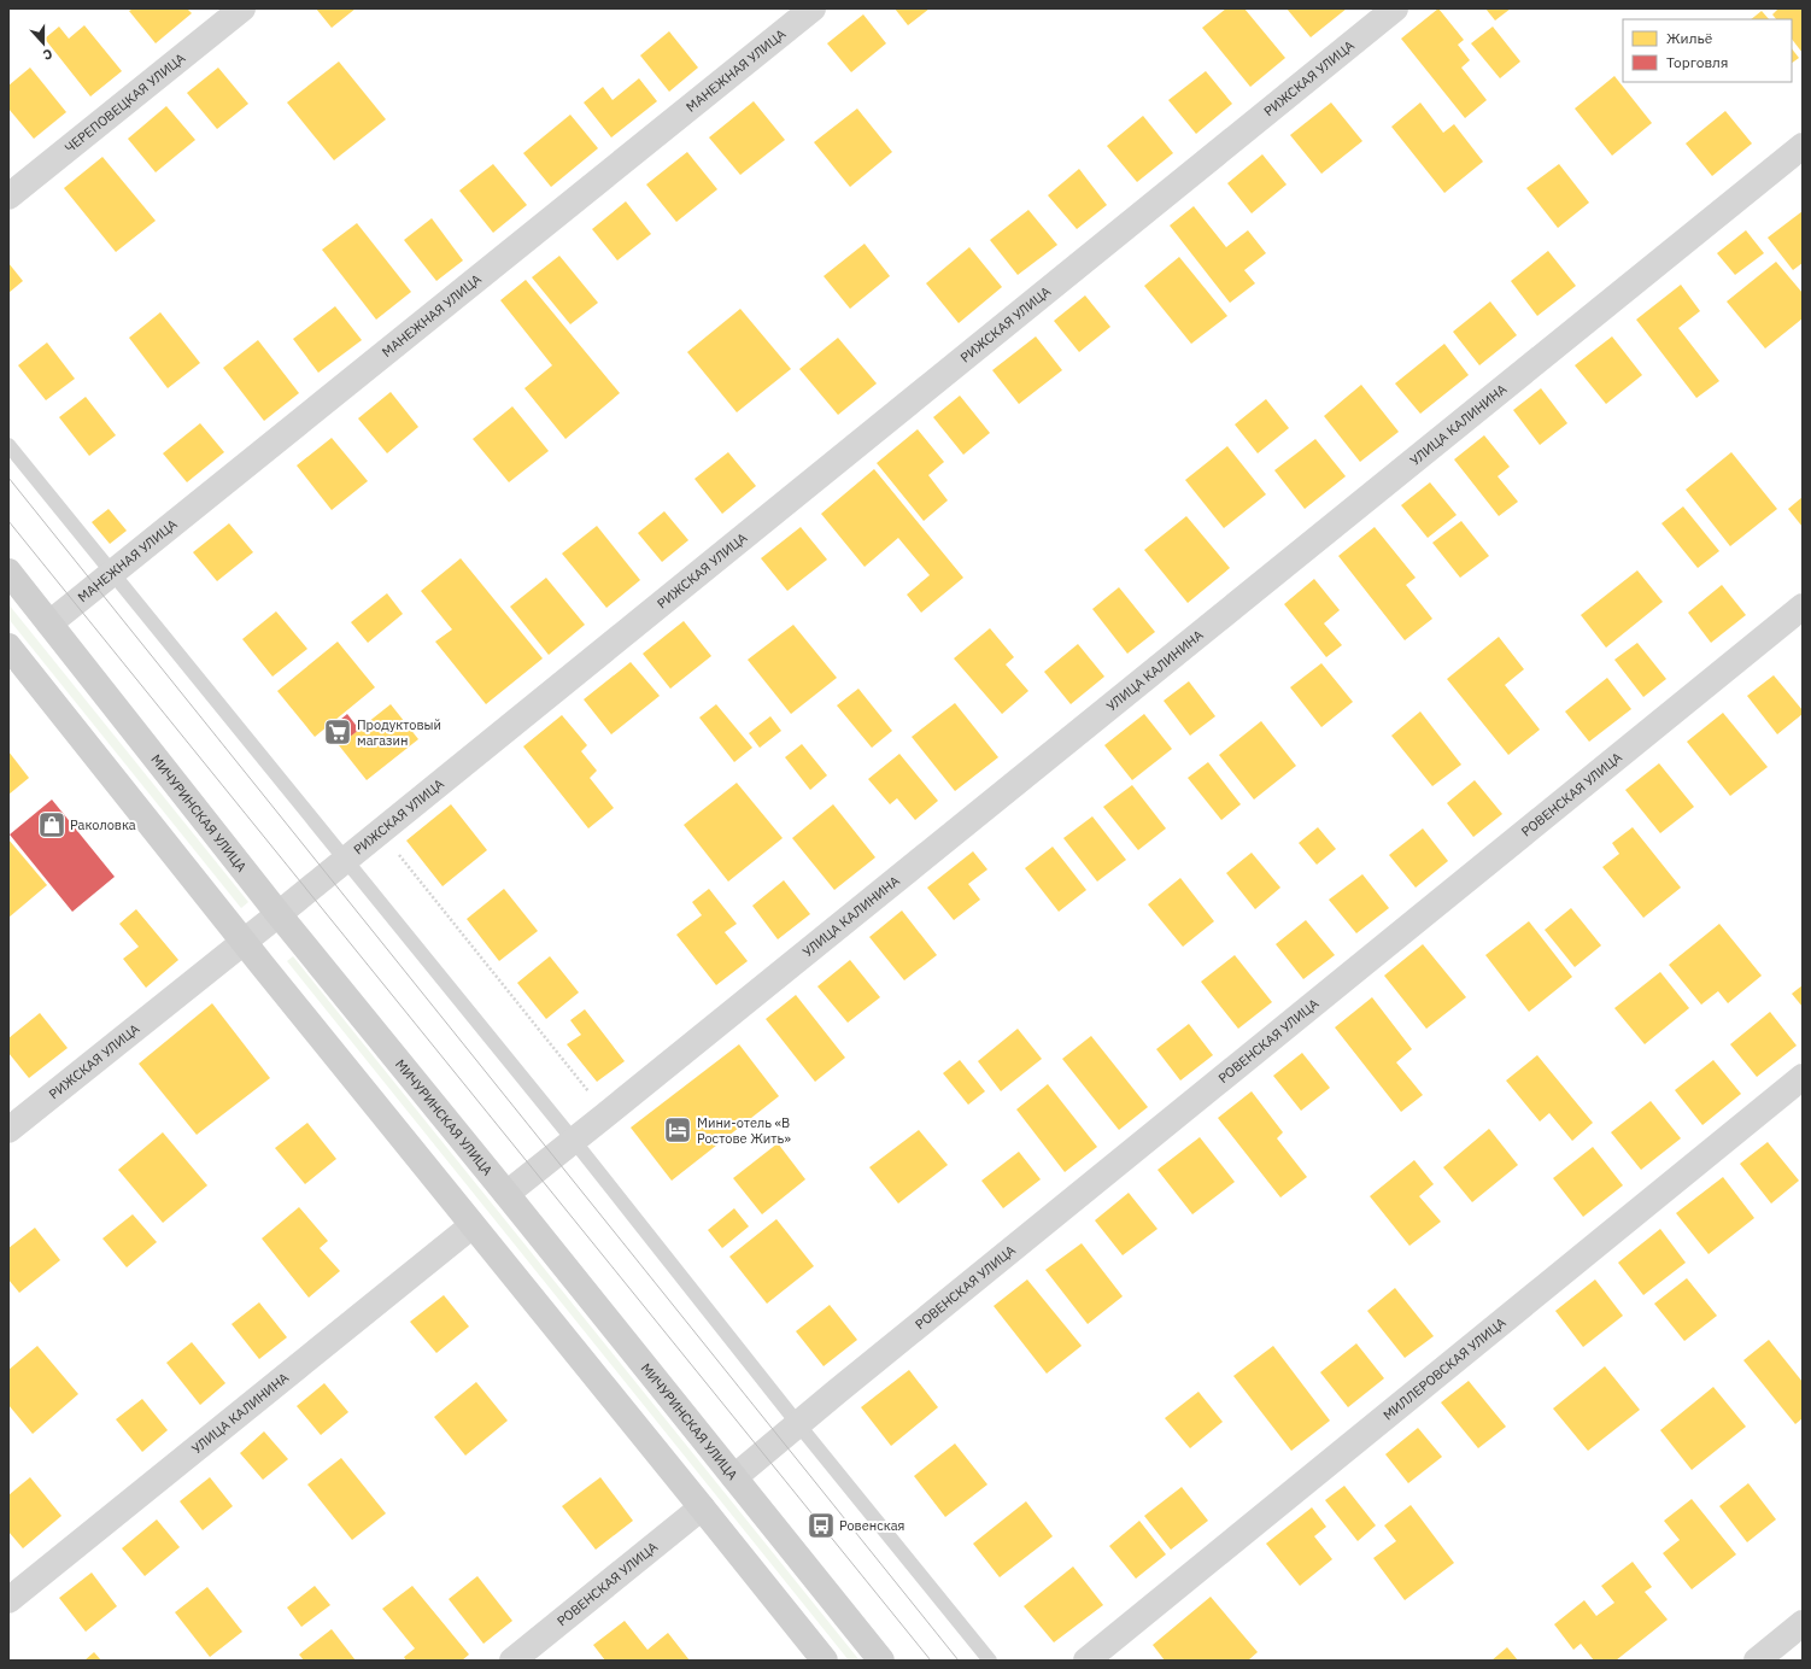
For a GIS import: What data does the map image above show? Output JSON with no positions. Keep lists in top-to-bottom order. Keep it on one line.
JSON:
{"streets":{"main road":["МИЧУРИНСКАЯ УЛИЦА"],"street":["МАНЕЖНАЯ УЛИЦА","РИЖСКАЯ УЛИЦА","ЧЕРЕПОВЕЦКАЯ УЛИЦА","УЛИЦА КАЛИНИНА","РОВЕНСКАЯ УЛИЦА","МИЛЛЕРОВСКАЯ УЛИЦА"]},"crossings":[["МАНЕЖНАЯ УЛИЦА","МИЧУРИНСКАЯ УЛИЦА"],["РИЖСКАЯ УЛИЦА","МИЧУРИНСКАЯ УЛИЦА"],["УЛИЦА КАЛИНИНА","МИЧУРИНСКАЯ УЛИЦА"],["РОВЕНСКАЯ УЛИЦА","МИЧУРИНСКАЯ УЛИЦА"]],"places":{"supermarket":["Продуктовый магазин"],"shop":["Раколовка"],"hotel":["Мини-отель «В Ростове Жить»"],"bus stop":["Ровенская"]},"legend":["Жильё","Торговля"],"north":"bottom"}
